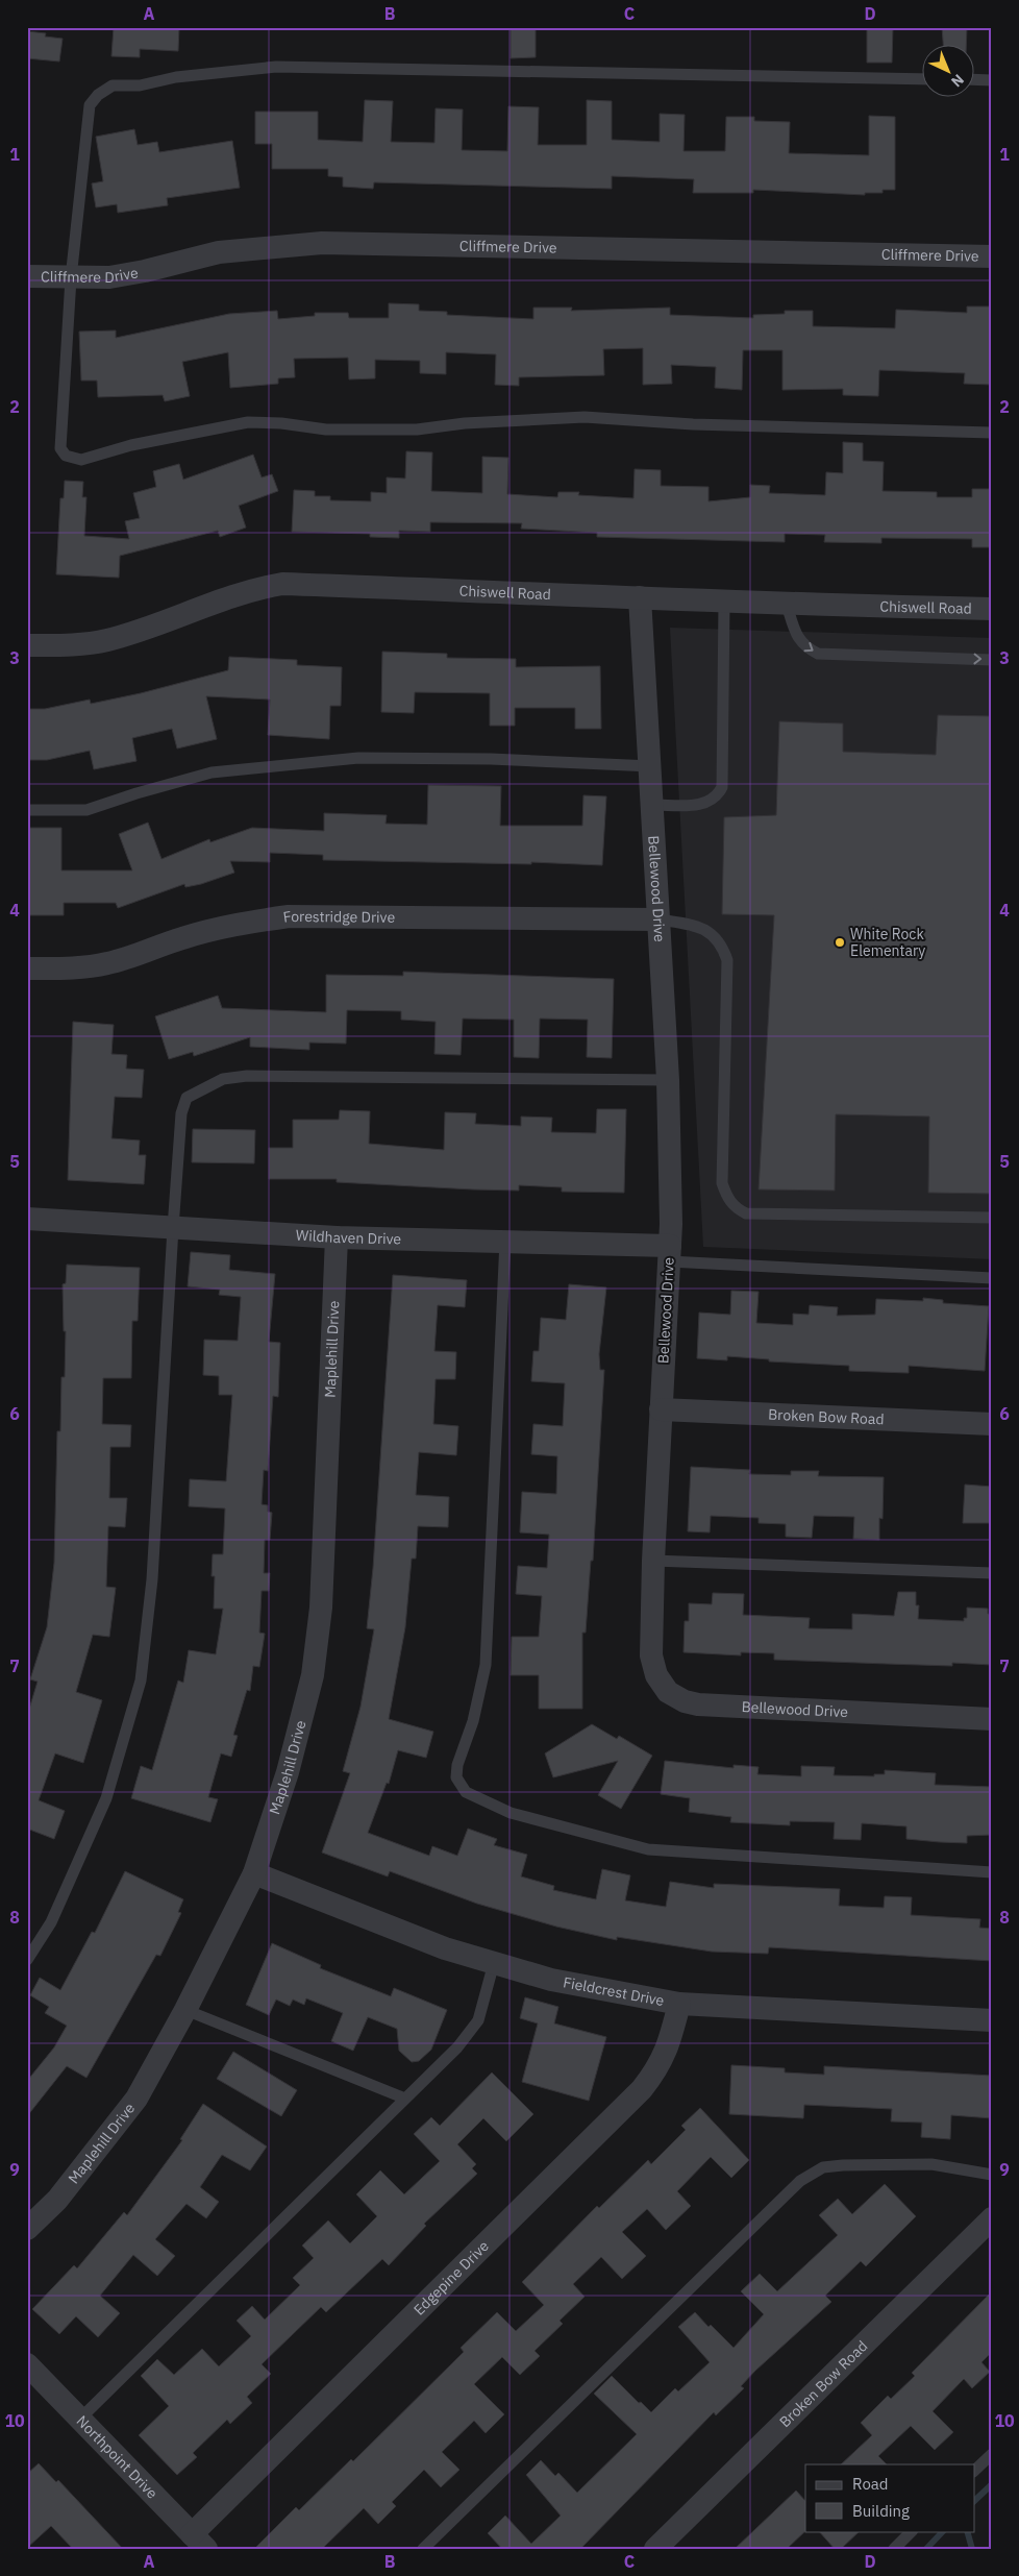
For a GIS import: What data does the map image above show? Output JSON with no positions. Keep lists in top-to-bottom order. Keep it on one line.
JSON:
{"streets":{"street":["Cliffmere Drive","Chiswell Road","Bellewood Drive","Forestridge Drive","Wildhaven Drive","Maplehill Drive","Broken Bow Road","Fieldcrest Drive","Edgepine Drive","Northpoint Drive"]},"crossings":[["Chiswell Road","Bellewood Drive"],["Bellewood Drive","Forestridge Drive"],["Bellewood Drive","Wildhaven Drive"],["Bellewood Drive","Broken Bow Road"],["Wildhaven Drive","Maplehill Drive"],["Maplehill Drive","Fieldcrest Drive"],["Fieldcrest Drive","Edgepine Drive"],["Edgepine Drive","Northpoint Drive"]],"places":["White Rock Elementary"],"legend":["Road","Building"],"north":"bottom right","grid":{"columns":["A","B","C","D"],"rows":["1","2","3","4","5","6","7","8","9","10"]}}
